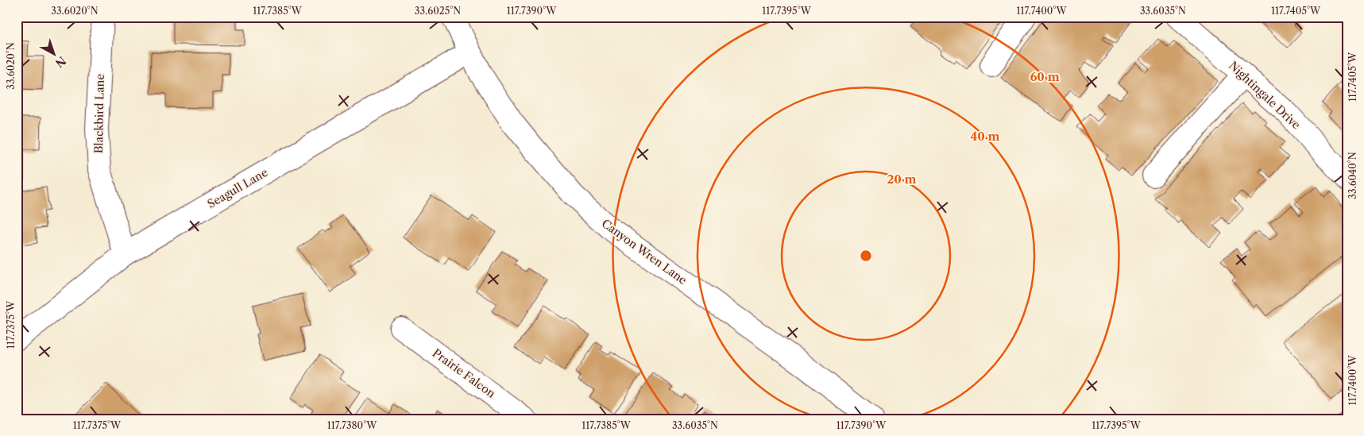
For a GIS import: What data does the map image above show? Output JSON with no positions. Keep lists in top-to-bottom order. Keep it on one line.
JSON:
{"streets":{"street":["Nightingale Drive","Blackbird Lane","Seagull Lane","Canyon Wren Lane","Prairie Falcon"]},"crossings":[["Blackbird Lane","Seagull Lane"],["Seagull Lane","Canyon Wren Lane"]],"north":"bottom right","coordinates":["33.6020°N","117.7385°W","33.6025°N","117.7390°W","117.7395°W","117.7400°W","33.6035°N","117.7405°W","33.6040°N","117.7375°W","117.7380°W"],"rings":["60 m","40 m","20 m"]}
